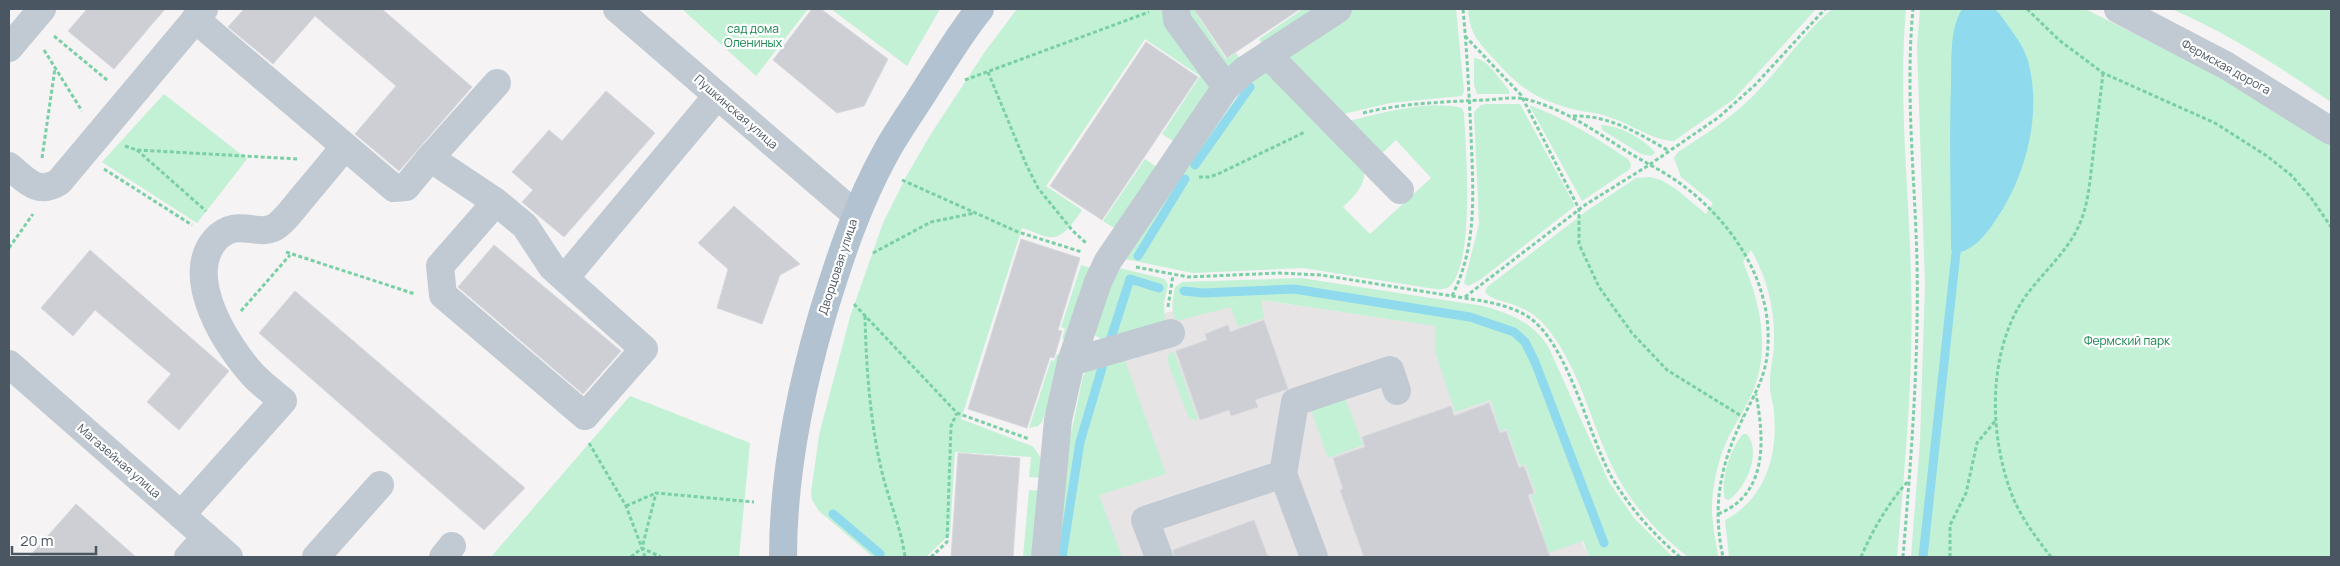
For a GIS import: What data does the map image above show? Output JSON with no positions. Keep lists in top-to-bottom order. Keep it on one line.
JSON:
{"streets":{"main road":["Дворцовая улица"],"street":["Фермская дорога","Пушкинская улица","Магазейная улица"]},"crossings":[["Пушкинская улица","Дворцовая улица"]],"parks":["сад дома Олениных","Фермский парк"],"scale_bar":"20 m"}
